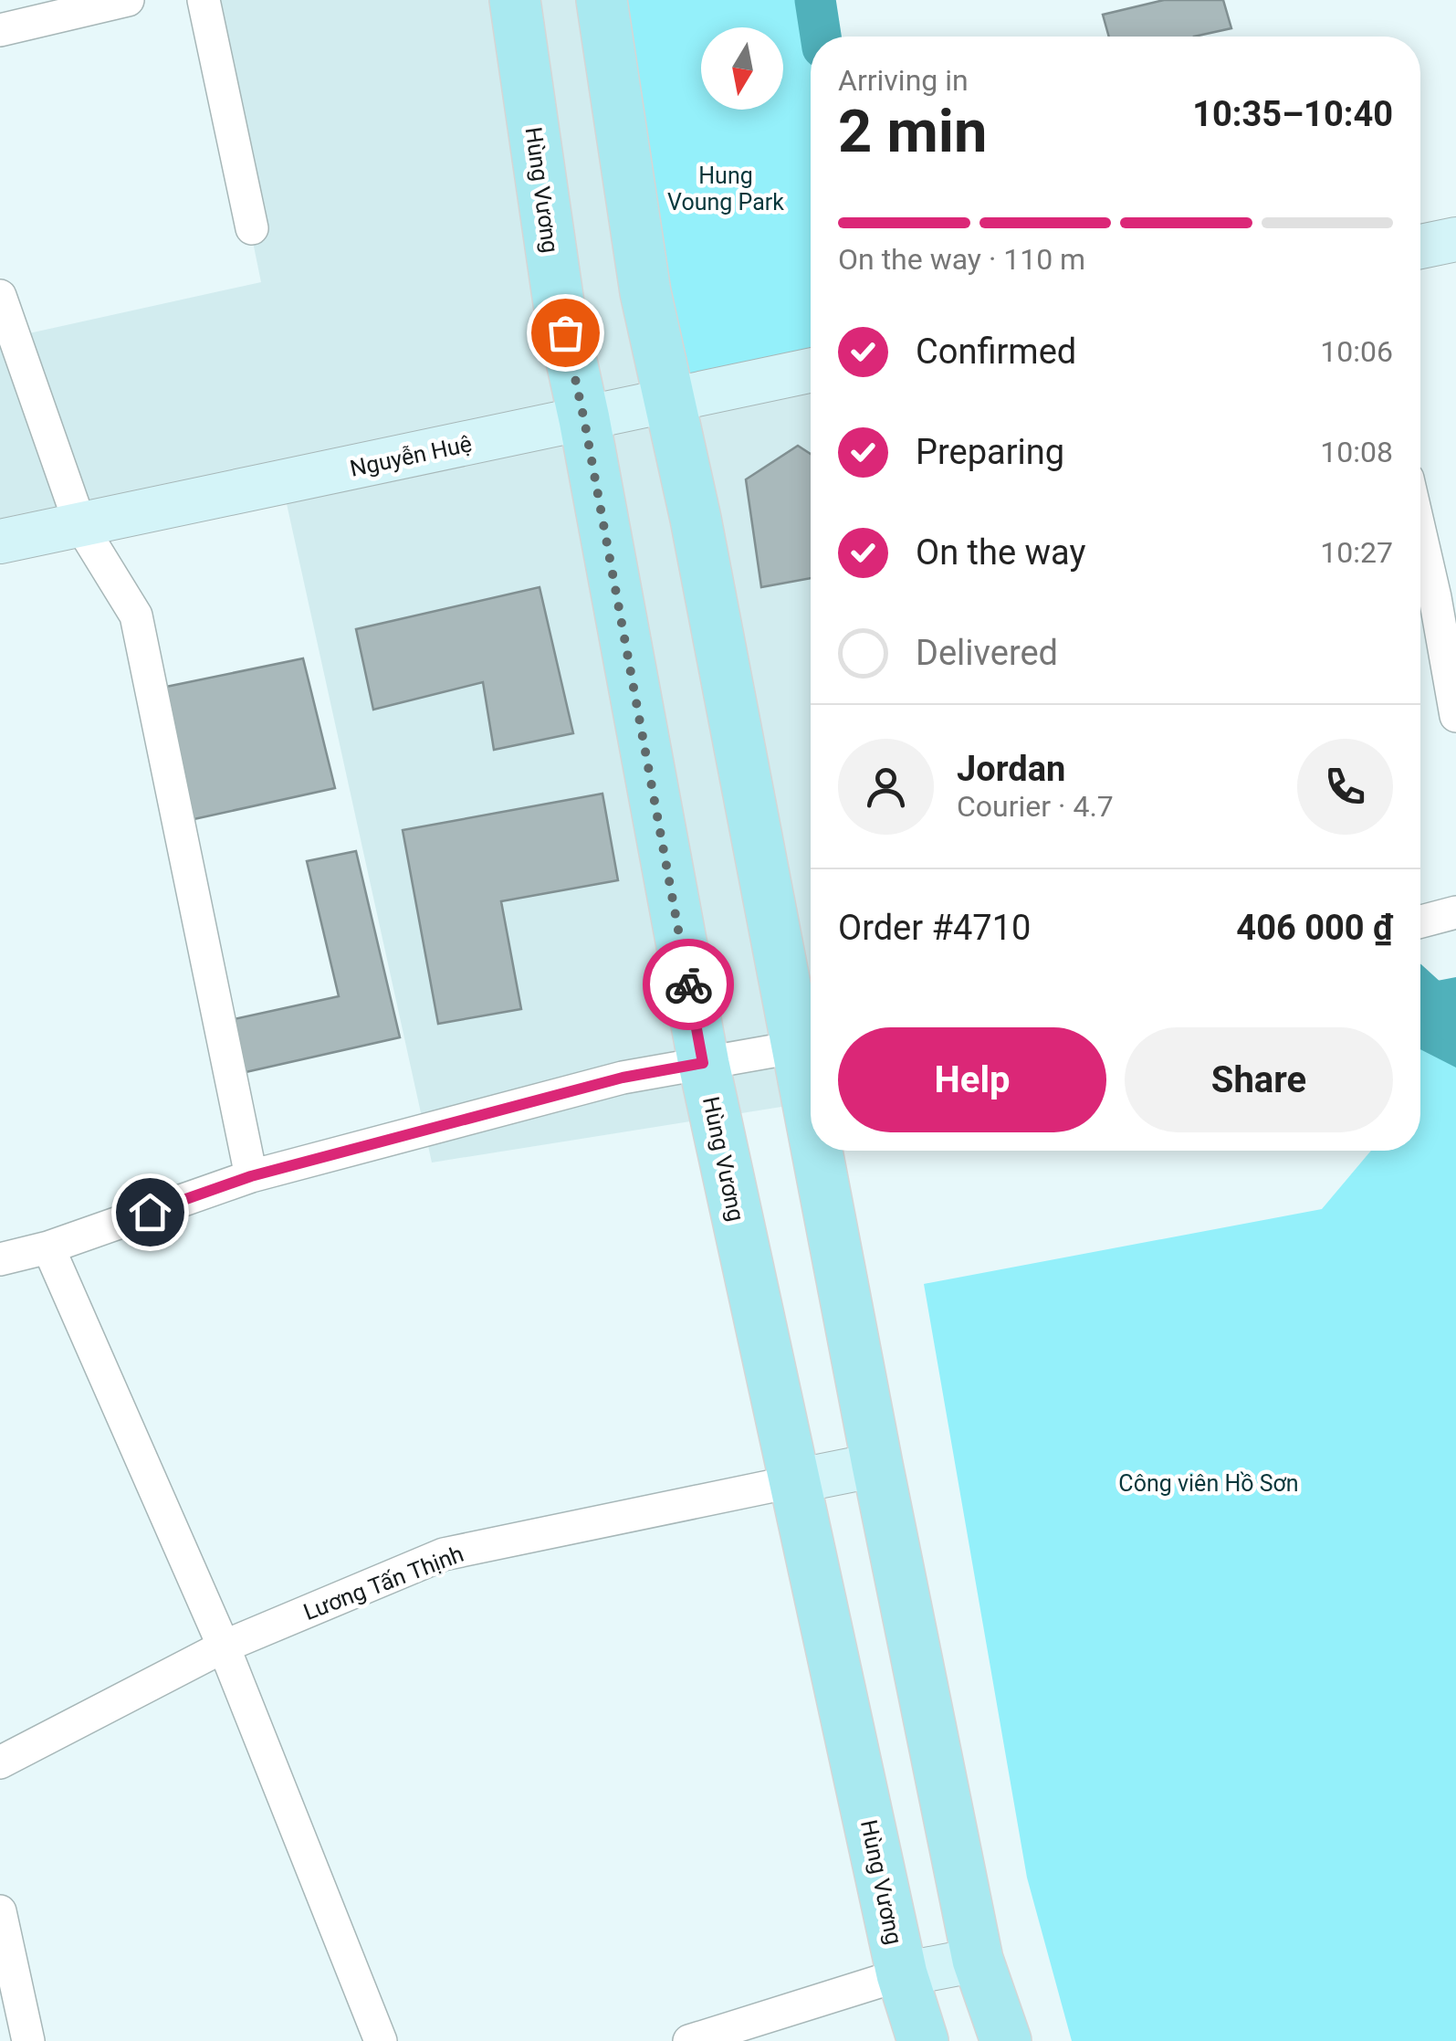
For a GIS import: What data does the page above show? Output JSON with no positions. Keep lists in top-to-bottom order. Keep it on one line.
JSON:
{"streets":{"main road":["Hùng Vương","Nguyễn Huệ"],"street":["Lương Tấn Thịnh"]},"crossings":[["Hùng Vương","Nguyễn Huệ"],["Hùng Vương","Lương Tấn Thịnh"]],"parks":["Hung Voung Park","Công viên Hồ Sơn"],"north":"bottom","page":{"heading":["2 min","Arriving in","10:35–10:40"],"panel":["Jordan","Courier · 4.7","Order #4710","406 000 ₫"],"bar":"On the way · 110 m","list":[["Confirmed","10:06"],["Preparing","10:08"],["On the way","10:27"],"Delivered"],"buttons":["Help","Share"]}}
